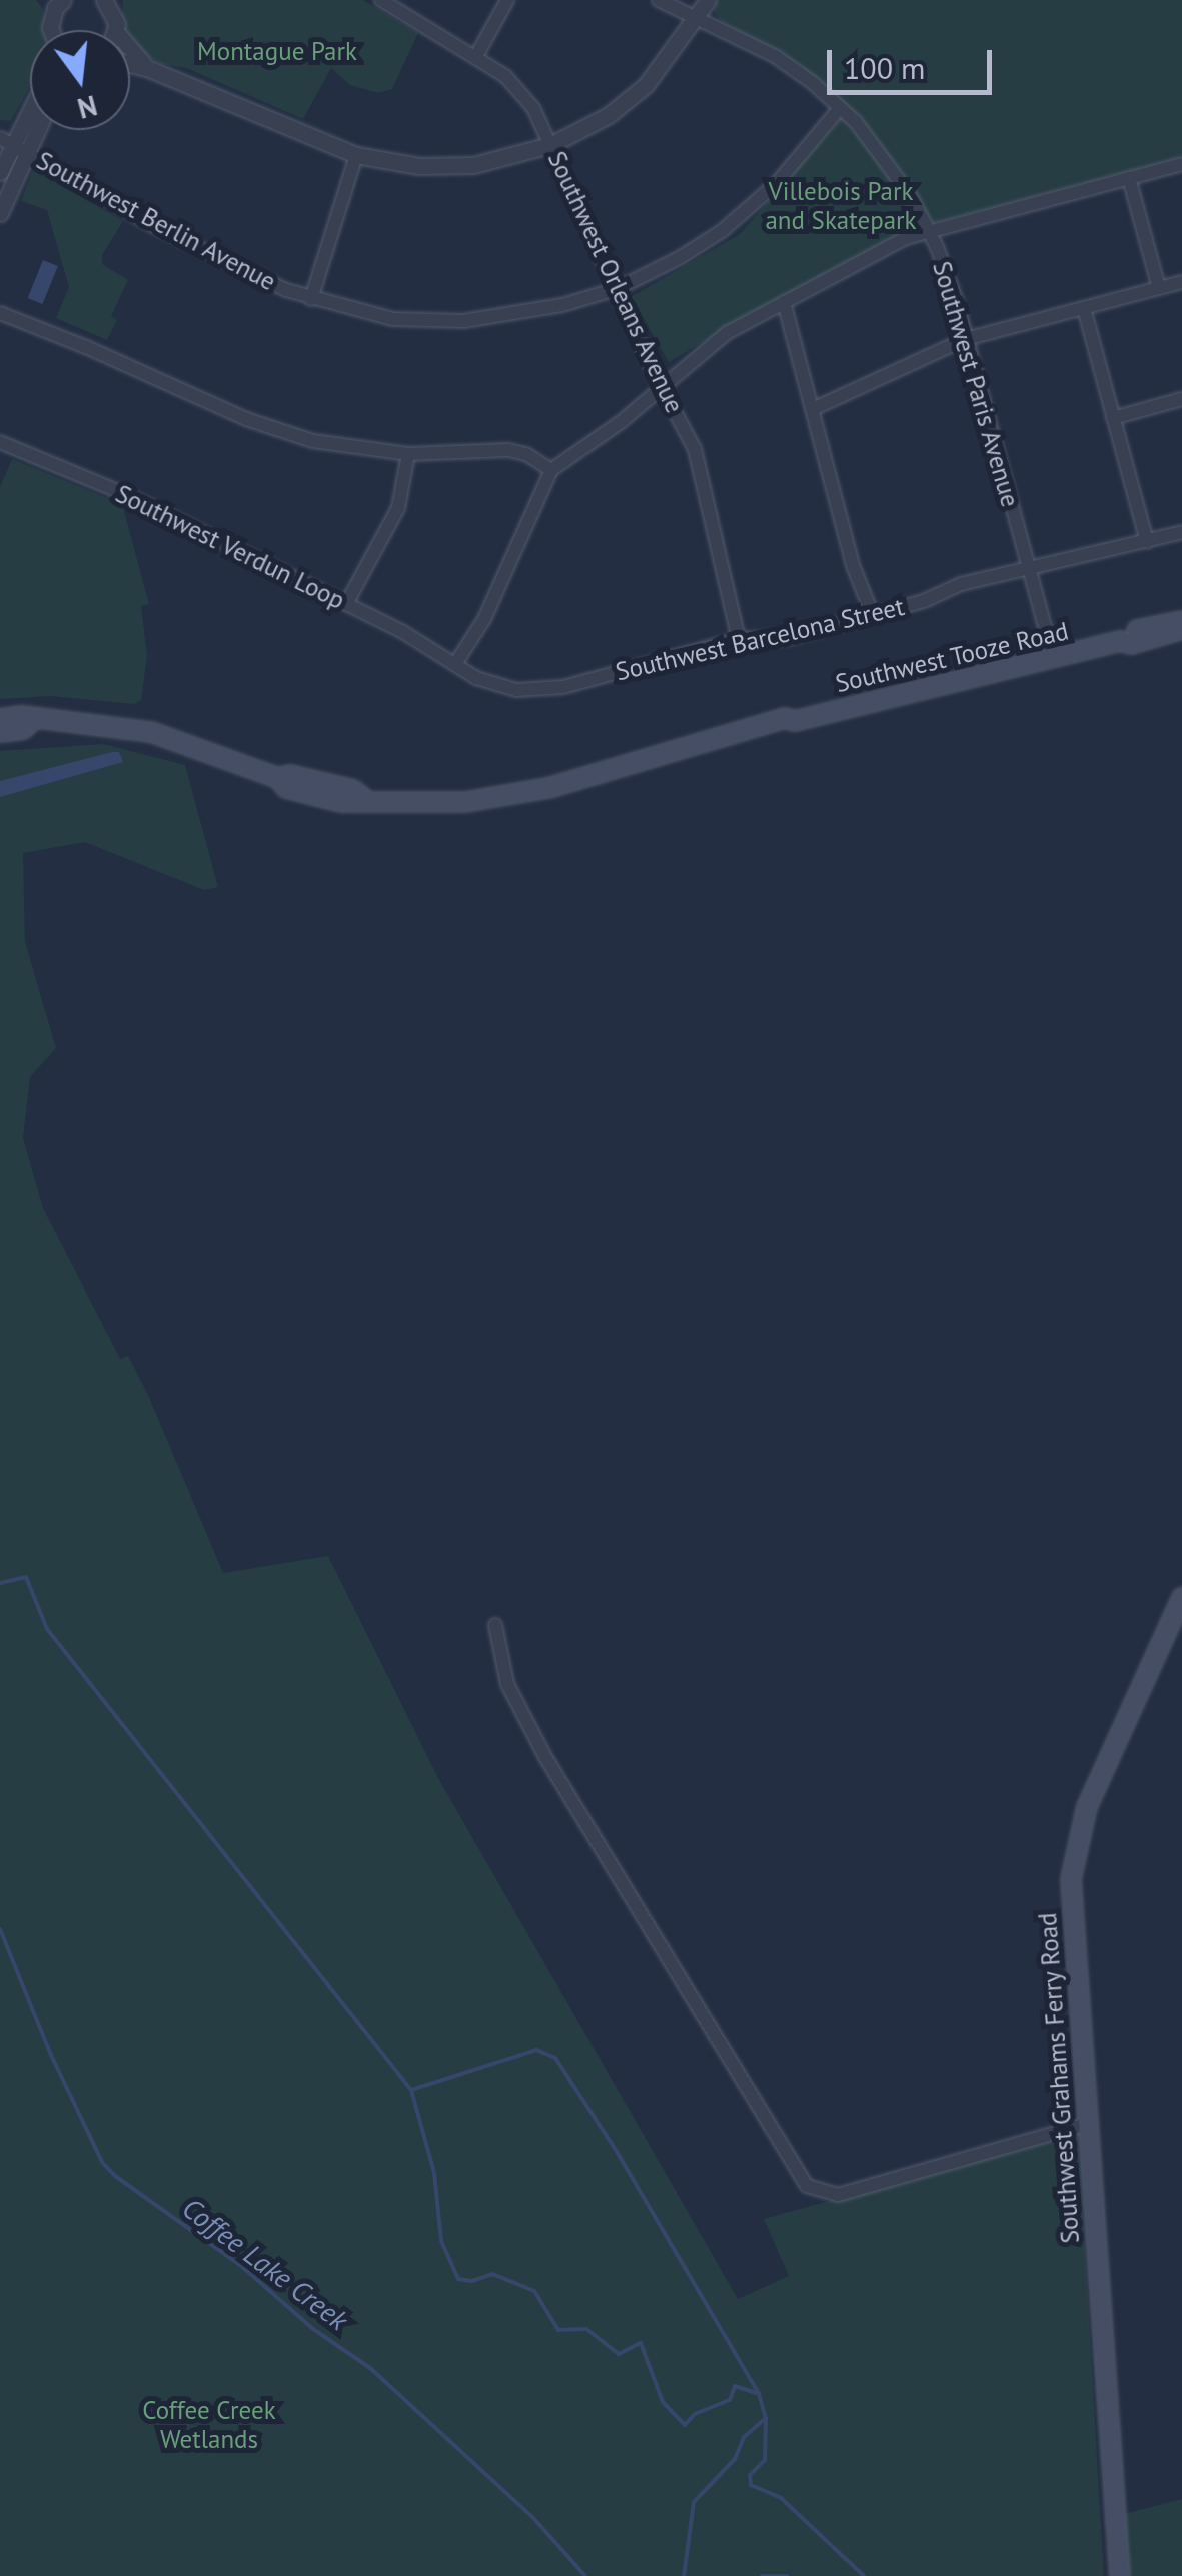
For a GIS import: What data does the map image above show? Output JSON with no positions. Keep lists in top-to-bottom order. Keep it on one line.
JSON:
{"streets":{"main road":["Southwest Tooze Road","Southwest Grahams Ferry Road"],"street":["Southwest Berlin Avenue","Southwest Orleans Avenue","Southwest Paris Avenue","Southwest Verdun Loop","Southwest Barcelona Street"]},"crossings":[["Southwest Berlin Avenue","Southwest Orleans Avenue"],["Southwest Berlin Avenue","Southwest Paris Avenue"],["Southwest Orleans Avenue","Southwest Barcelona Street"],["Southwest Paris Avenue","Southwest Barcelona Street"],["Southwest Paris Avenue","Southwest Tooze Road"],["Southwest Verdun Loop","Southwest Barcelona Street"]],"water":["Coffee Lake Creek"],"parks":["Montague Park","Villebois Park and Skatepark","Coffee Creek Wetlands"],"scale_bar":"100 m","north":"bottom"}
